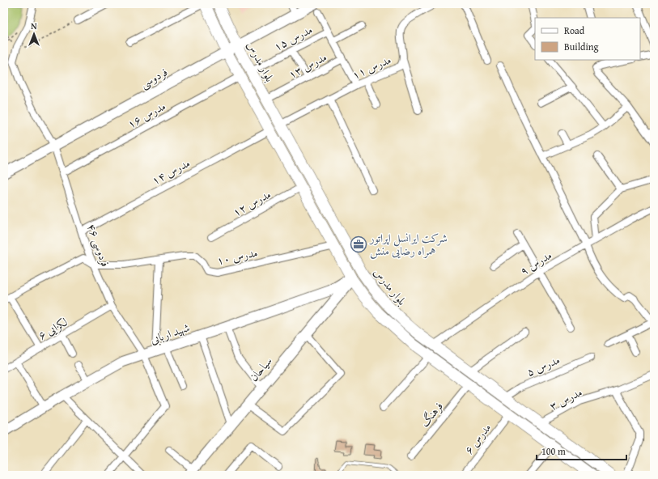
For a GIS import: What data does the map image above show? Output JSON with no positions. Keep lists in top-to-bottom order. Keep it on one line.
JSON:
{"streets":{"main road":["بلوار مدرس"],"street":["مدرس ۱۵","مدرس ۱۳","مدرس ۱۱","فردوسی","مدرس ۱۶","مدرس ۱۴","مدرس ۱۲","فردوسی ۴۶","مدرس ۱۰","مدرس ۹","لکزایی ۶","شهید اربابی","مدرس ۵","سیاحان","مدرس ۳","فرهنگ","مدرس ۶"]},"crossings":[["مدرس ۱۵","بلوار مدرس"],["بلوار مدرس","مدرس ۱۳"],["بلوار مدرس","مدرس ۱۱"],["بلوار مدرس","فردوسی"],["بلوار مدرس","مدرس ۹"],["بلوار مدرس","مدرس ۵"],["بلوار مدرس","مدرس ۳"],["فردوسی","فردوسی ۴۶"],["مدرس ۱۶","فردوسی ۴۶"],["مدرس ۱۴","فردوسی ۴۶"],["فردوسی ۴۶","مدرس ۱۰"],["فردوسی ۴۶","لکزایی ۶"],["فردوسی ۴۶","شهید اربابی"],["شهید اربابی","سیاحان"]],"places":{"office":["شرکت ایرانسل اپراتور همراه رضایی منش"]},"legend":["Road","Building"],"scale_bar":"100 m","north":"top"}
